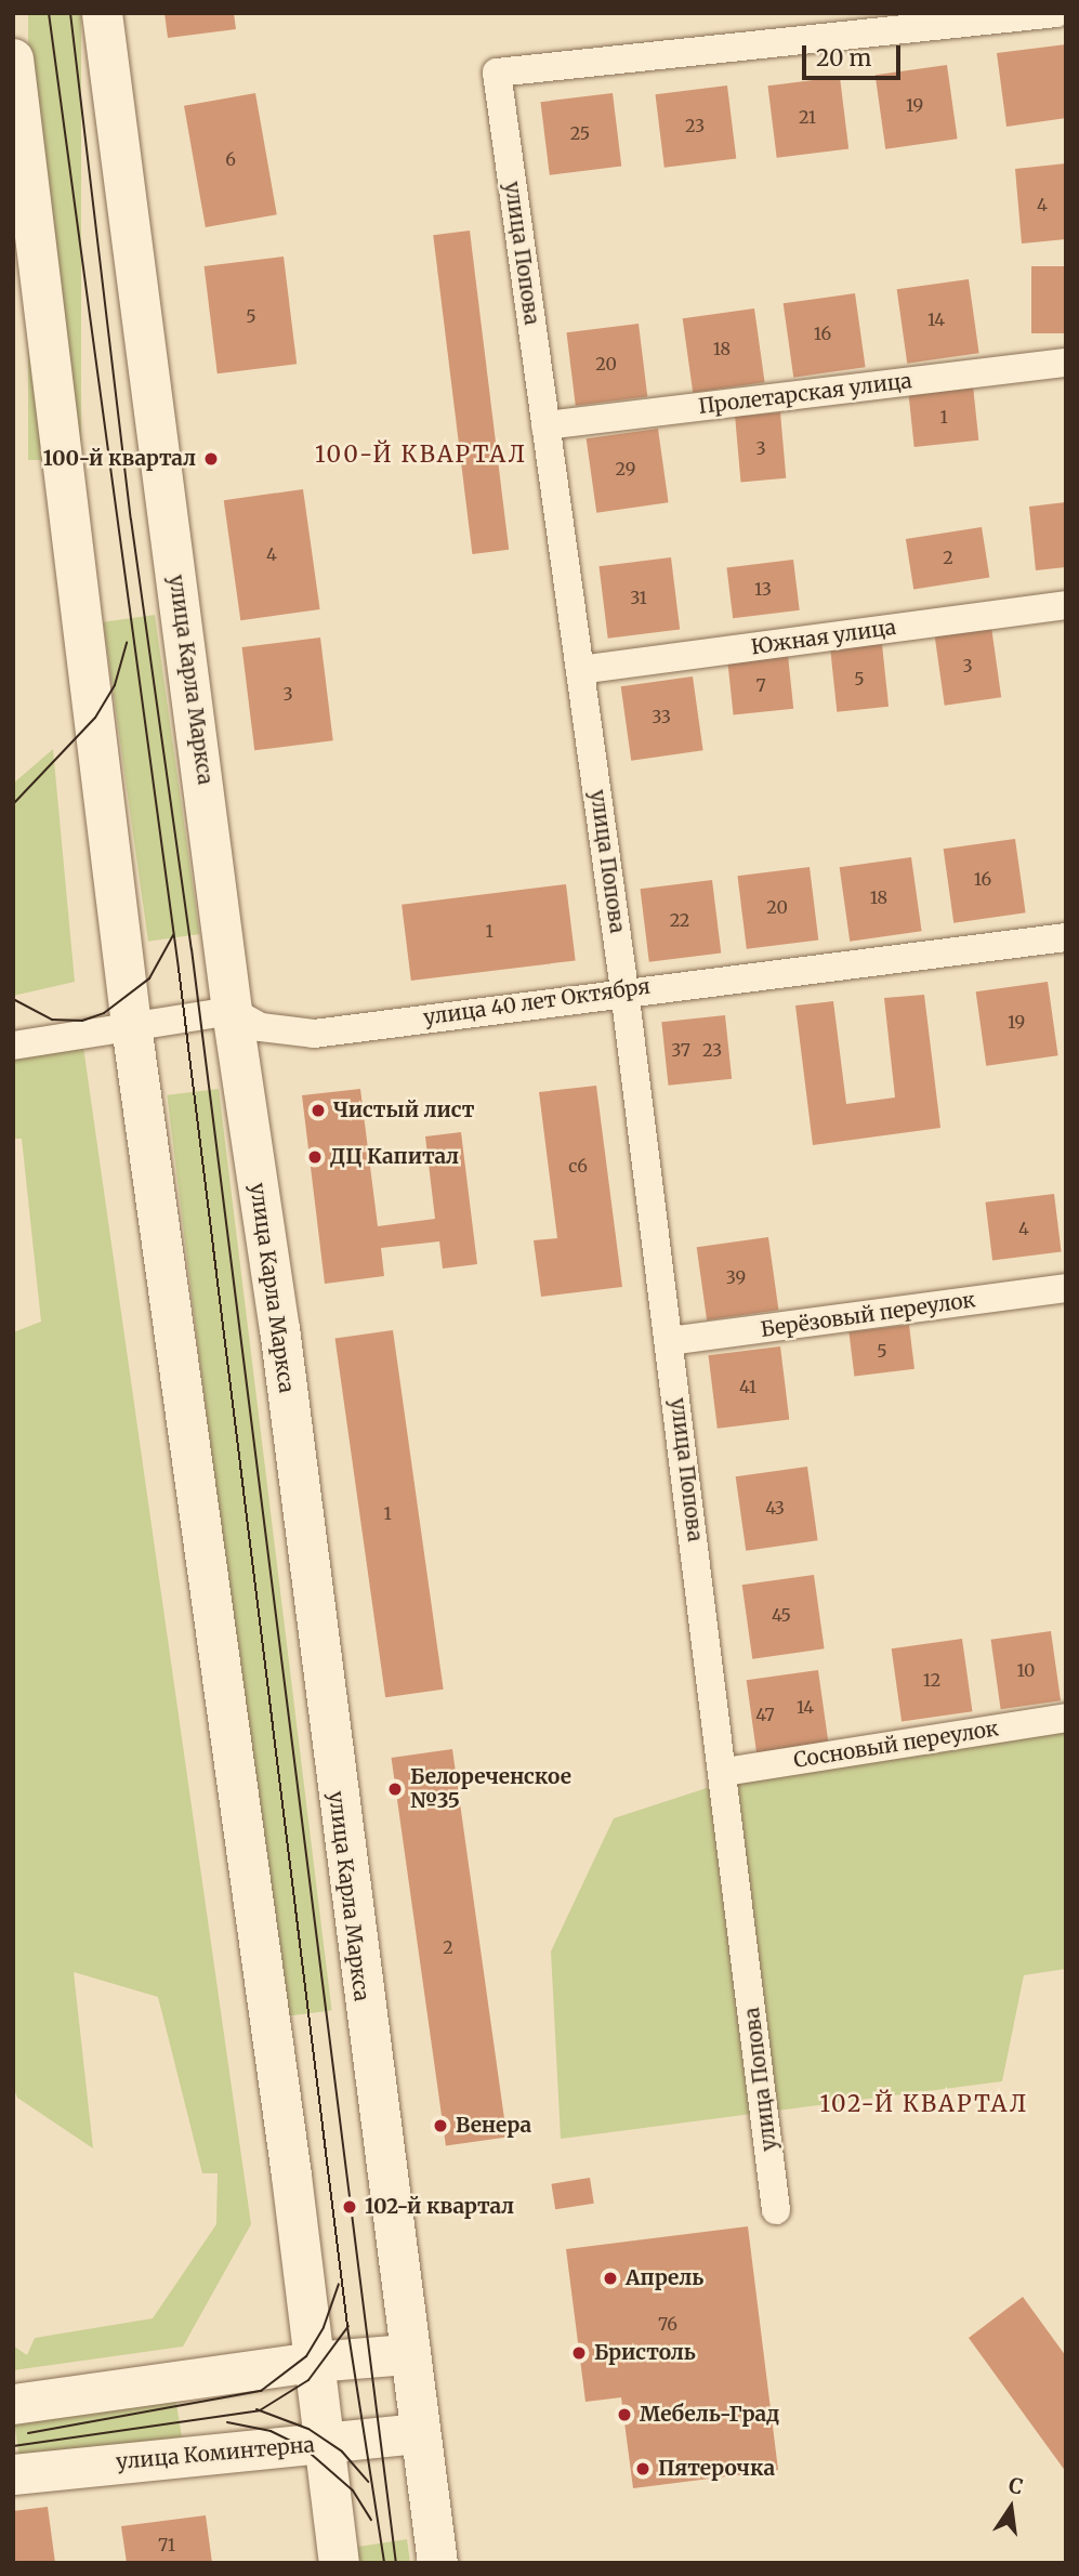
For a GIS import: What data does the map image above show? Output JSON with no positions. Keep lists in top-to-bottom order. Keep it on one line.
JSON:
{"streets":{"street":["улица Попова","Пролетарская улица","Южная улица","улица Карла Маркса","улица 40 лет Октября","Берёзовый переулок","Сосновый переулок","улица Коминтерна"]},"crossings":[["улица Попова","Пролетарская улица"],["улица Попова","Южная улица"],["улица Попова","улица 40 лет Октября"],["улица Попова","Берёзовый переулок"],["улица Попова","Сосновый переулок"],["улица Карла Маркса","улица 40 лет Октября"],["улица Карла Маркса","улица Коминтерна"]],"districts":["100-Й КВАРТАЛ","102-Й КВАРТАЛ"],"places":["100-й квартал","Чистый лист","ДЦ Капитал","Белореченское №35","Венера","102-й квартал","Апрель","Бристоль","Мебель-Град","Пятерочка"],"house_numbers":["19","21","23","25","6","4","5","14","16","18","20","1","3","29","4","2","13","31","3","5","7","3","33","16","18","20","22","1","19","37","23","с6","4","39","5","41","43","1","45","10","12","14","47","2","76","71"],"scale_bar":"20 m","north":"top"}
